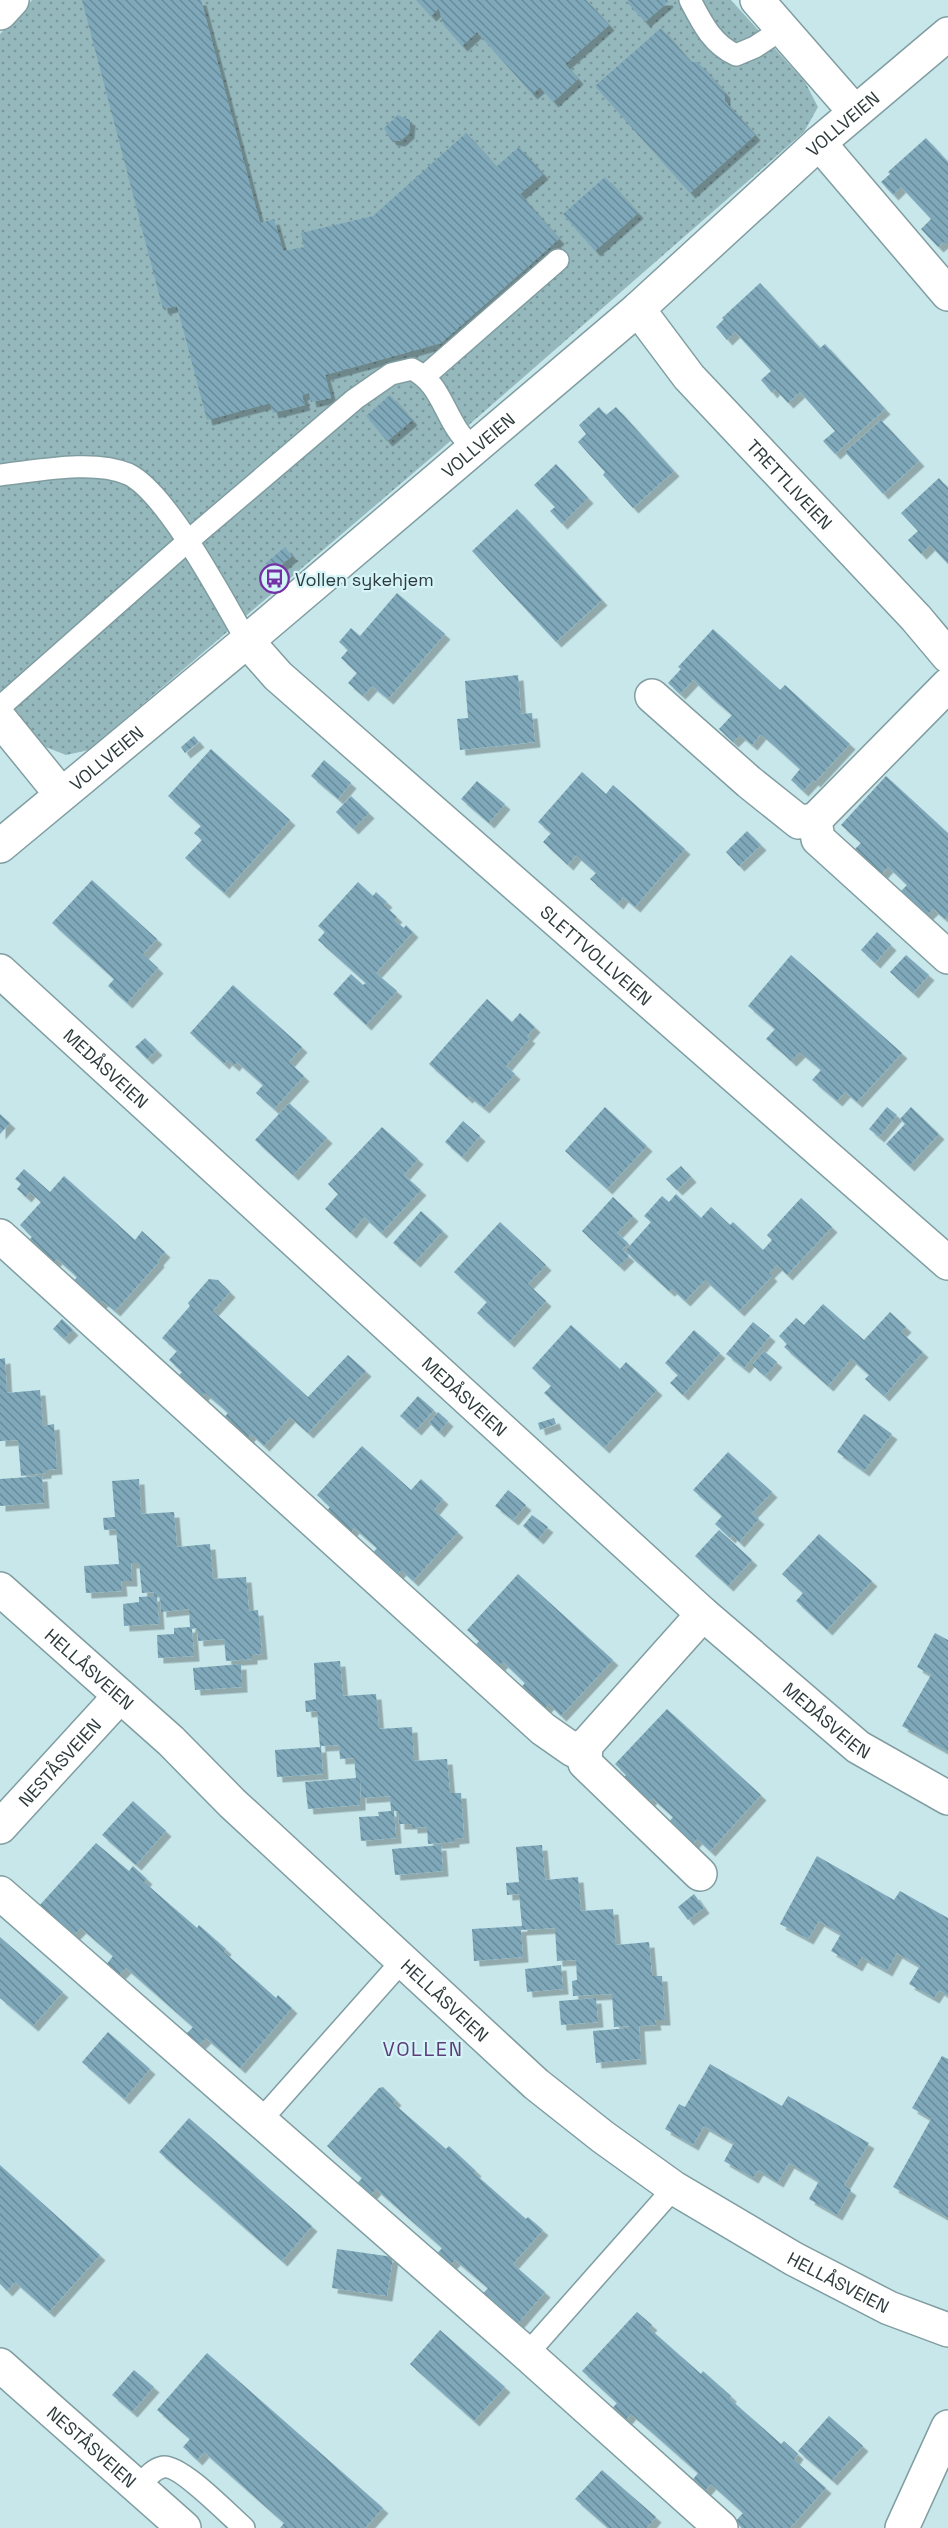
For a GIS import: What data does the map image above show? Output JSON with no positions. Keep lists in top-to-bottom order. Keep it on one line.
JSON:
{"streets":{"street":["VOLLVEIEN","TRETTLIVEIEN","SLETTVOLLVEIEN","MEDÅSVEIEN","HELLÅSVEIEN","NESTÅSVEIEN"]},"crossings":[["VOLLVEIEN","TRETTLIVEIEN"],["VOLLVEIEN","SLETTVOLLVEIEN"],["HELLÅSVEIEN","NESTÅSVEIEN"]],"districts":["VOLLEN"],"places":{"bus stop":["Vollen sykehjem"]}}
